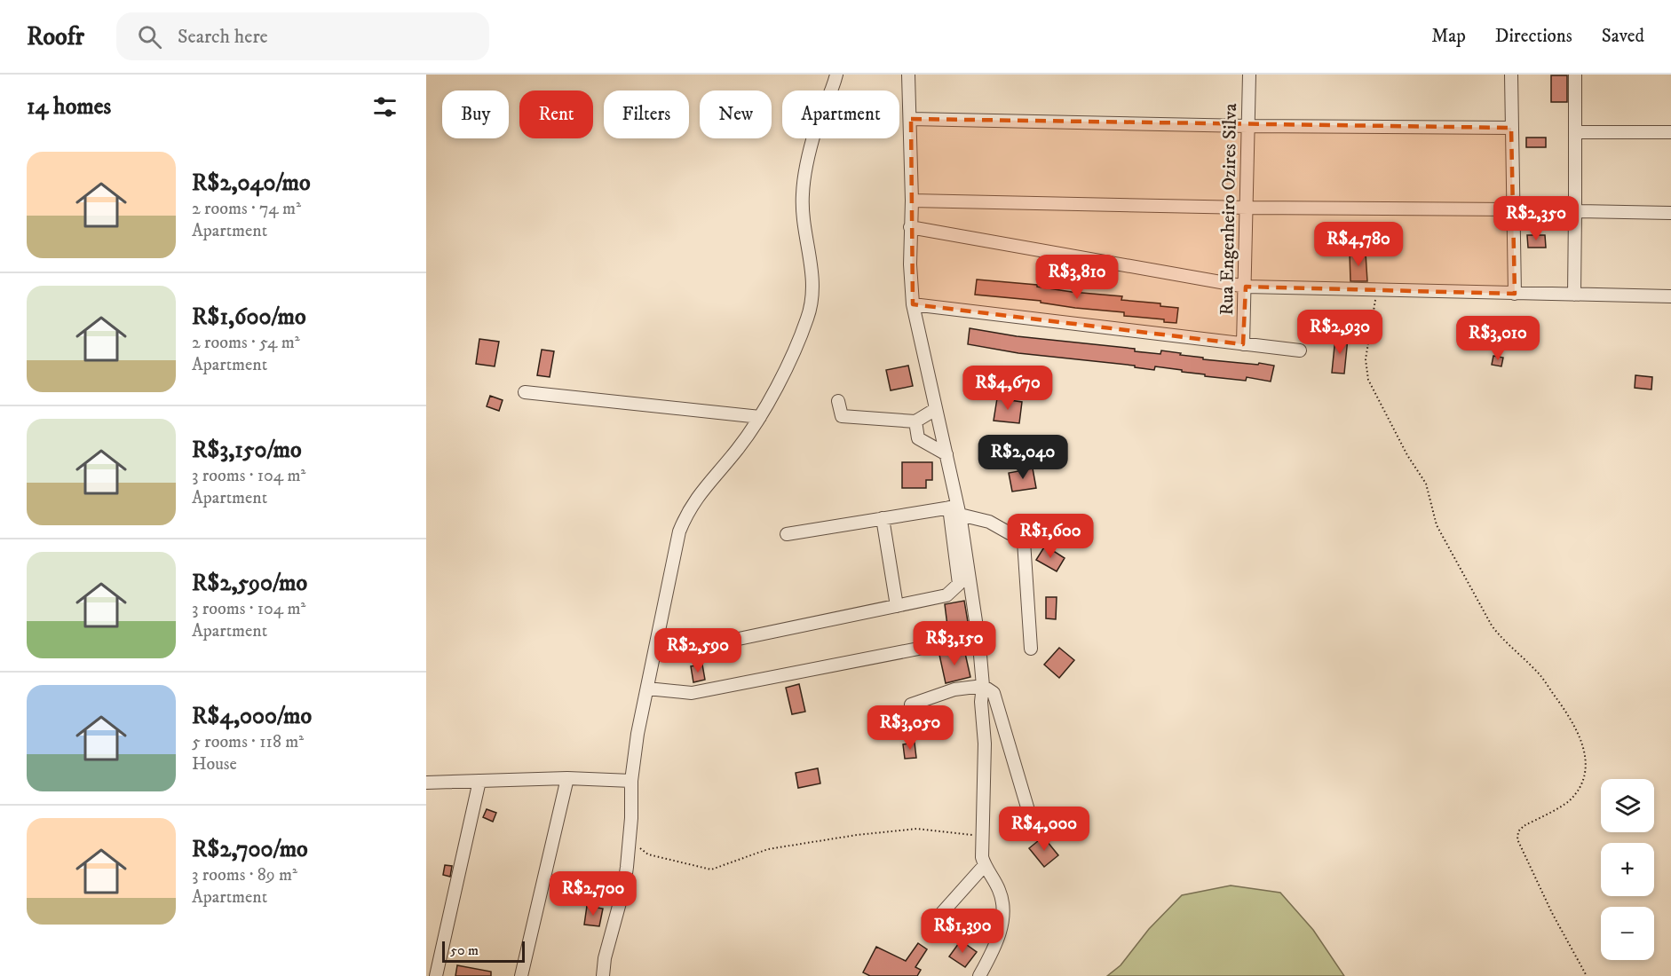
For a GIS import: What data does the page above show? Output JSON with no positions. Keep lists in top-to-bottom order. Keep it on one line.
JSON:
{"streets":{"street":["Rua Engenheiro Ozires Silva"]},"scale_bar":"50 m","page":{"header":"Roofr","search":"Search here","nav":["Map","Directions","Saved"],"heading":"14 homes","chip":["Buy","Rent","Filters","New","Apartment"],"list":[{"name":"R$2,040/mo","note":"2 rooms · 74 m² · Apartment"},{"name":"R$1,600/mo","note":"2 rooms · 54 m² · Apartment"},{"name":"R$3,150/mo","note":"3 rooms · 104 m² · Apartment"},{"name":"R$2,590/mo","note":"3 rooms · 104 m² · Apartment"},{"name":"R$4,000/mo","note":"5 rooms · 118 m² · House"},{"name":"R$2,700/mo","note":"3 rooms · 89 m² · Apartment"}],"price":["R$2,350","R$4,780","R$3,810","R$2,930","R$3,010","R$4,670","R$2,040","R$1,600","R$3,150","R$2,590","R$3,050","R$4,000","R$2,700","R$1,390"],"map_buttons":["+","−"],"scale":"50 m"}}
